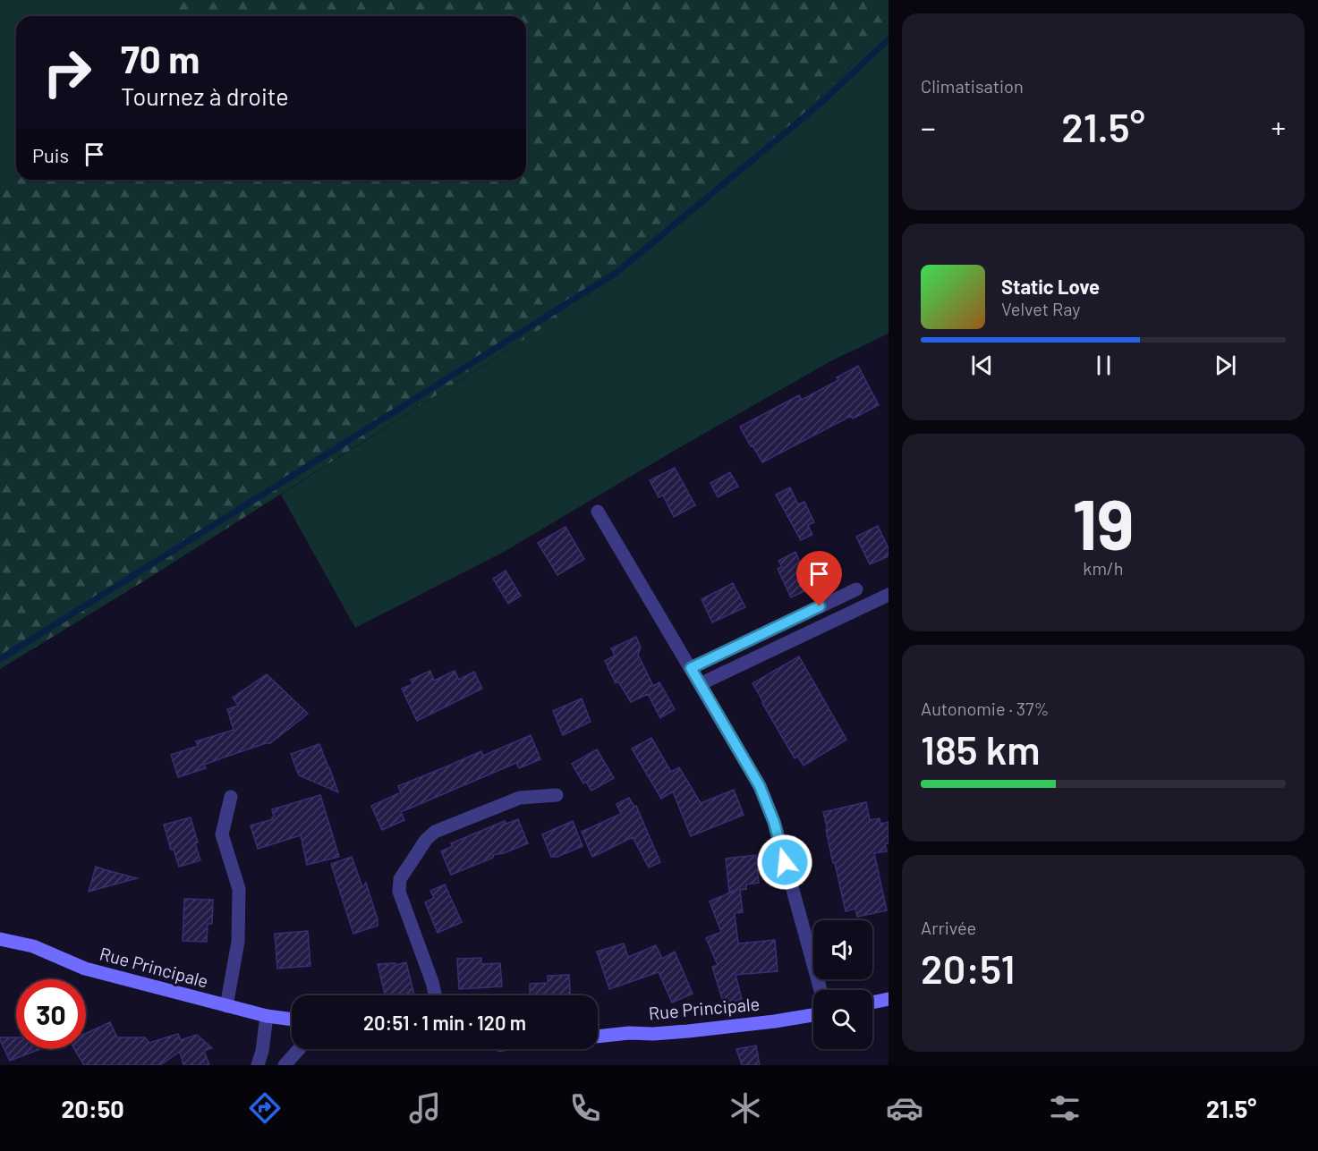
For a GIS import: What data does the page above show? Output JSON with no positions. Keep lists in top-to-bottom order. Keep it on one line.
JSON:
{"streets":{"main road":["Rue Principale"]},"page":{"tile":["Climatisation",["19","km/h"],["Autonomie · 37%","185 km"],["Arrivée","20:51"]],"turn":["70 m","Tournez à droite"],"heat":["−","21.5°","+"],"then":"Puis","song":["Static Love","Velvet Ray"],"limit":"30","trip":"20:51 · 1 min · 120 m","tabs":["20:50","21.5°"]}}
